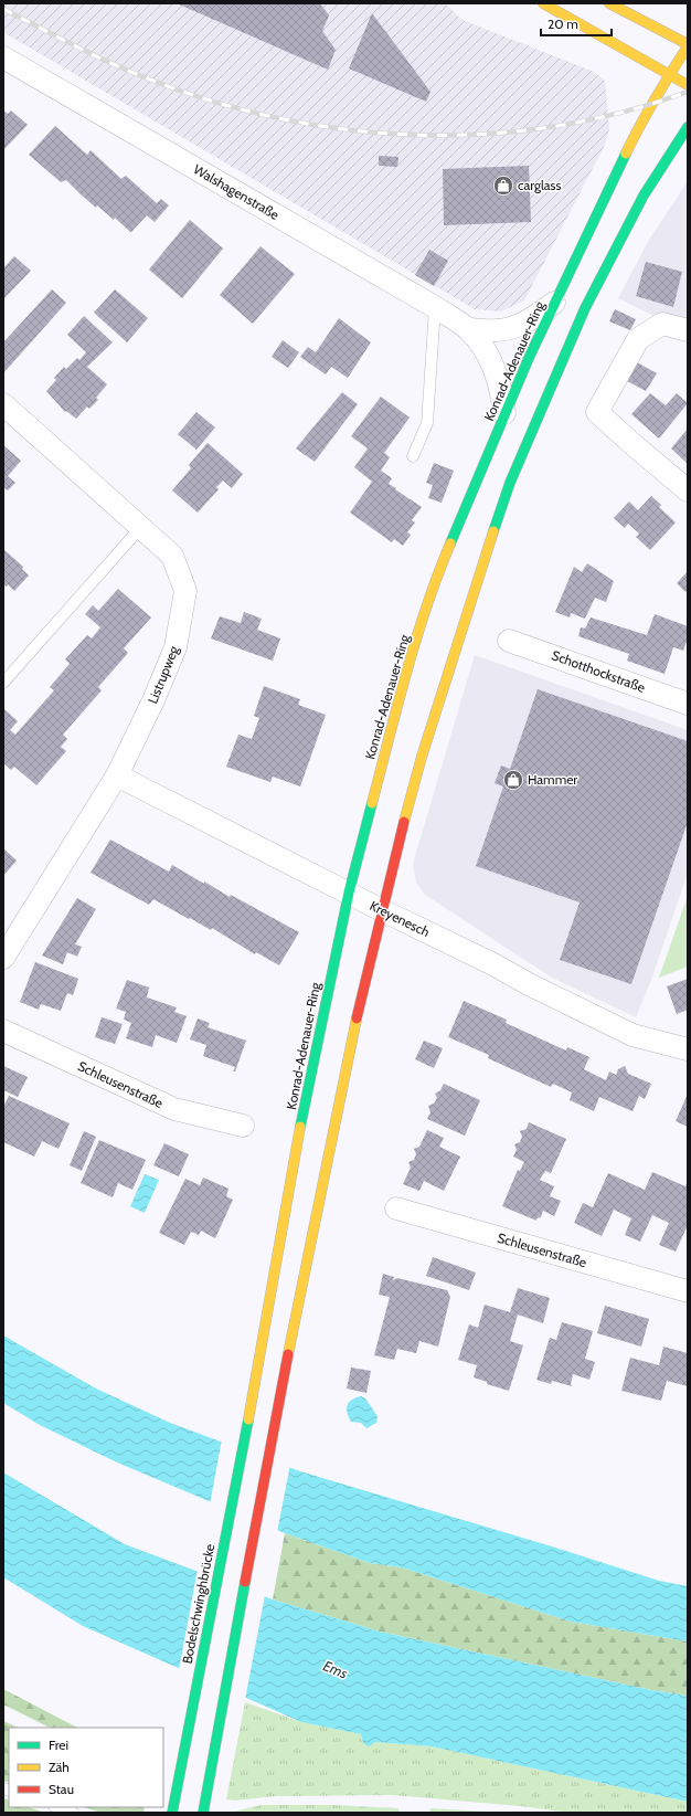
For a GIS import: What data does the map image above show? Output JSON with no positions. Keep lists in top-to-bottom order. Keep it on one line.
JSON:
{"streets":{"main road":["Konrad-Adenauer-Ring","Bodelschwinghbrücke"],"street":["Walshagenstraße","Schotthockstraße","Listrupweg","Kreyenesch","Schleusenstraße"]},"crossings":[["Walshagenstraße","Konrad-Adenauer-Ring"],["Konrad-Adenauer-Ring","Kreyenesch"],["Konrad-Adenauer-Ring","Bodelschwinghbrücke"],["Listrupweg","Kreyenesch"]],"water":["Ems"],"places":{"shop":["carglass","Hammer"]},"legend":["Frei","Zäh","Stau"],"scale_bar":"20 m"}
